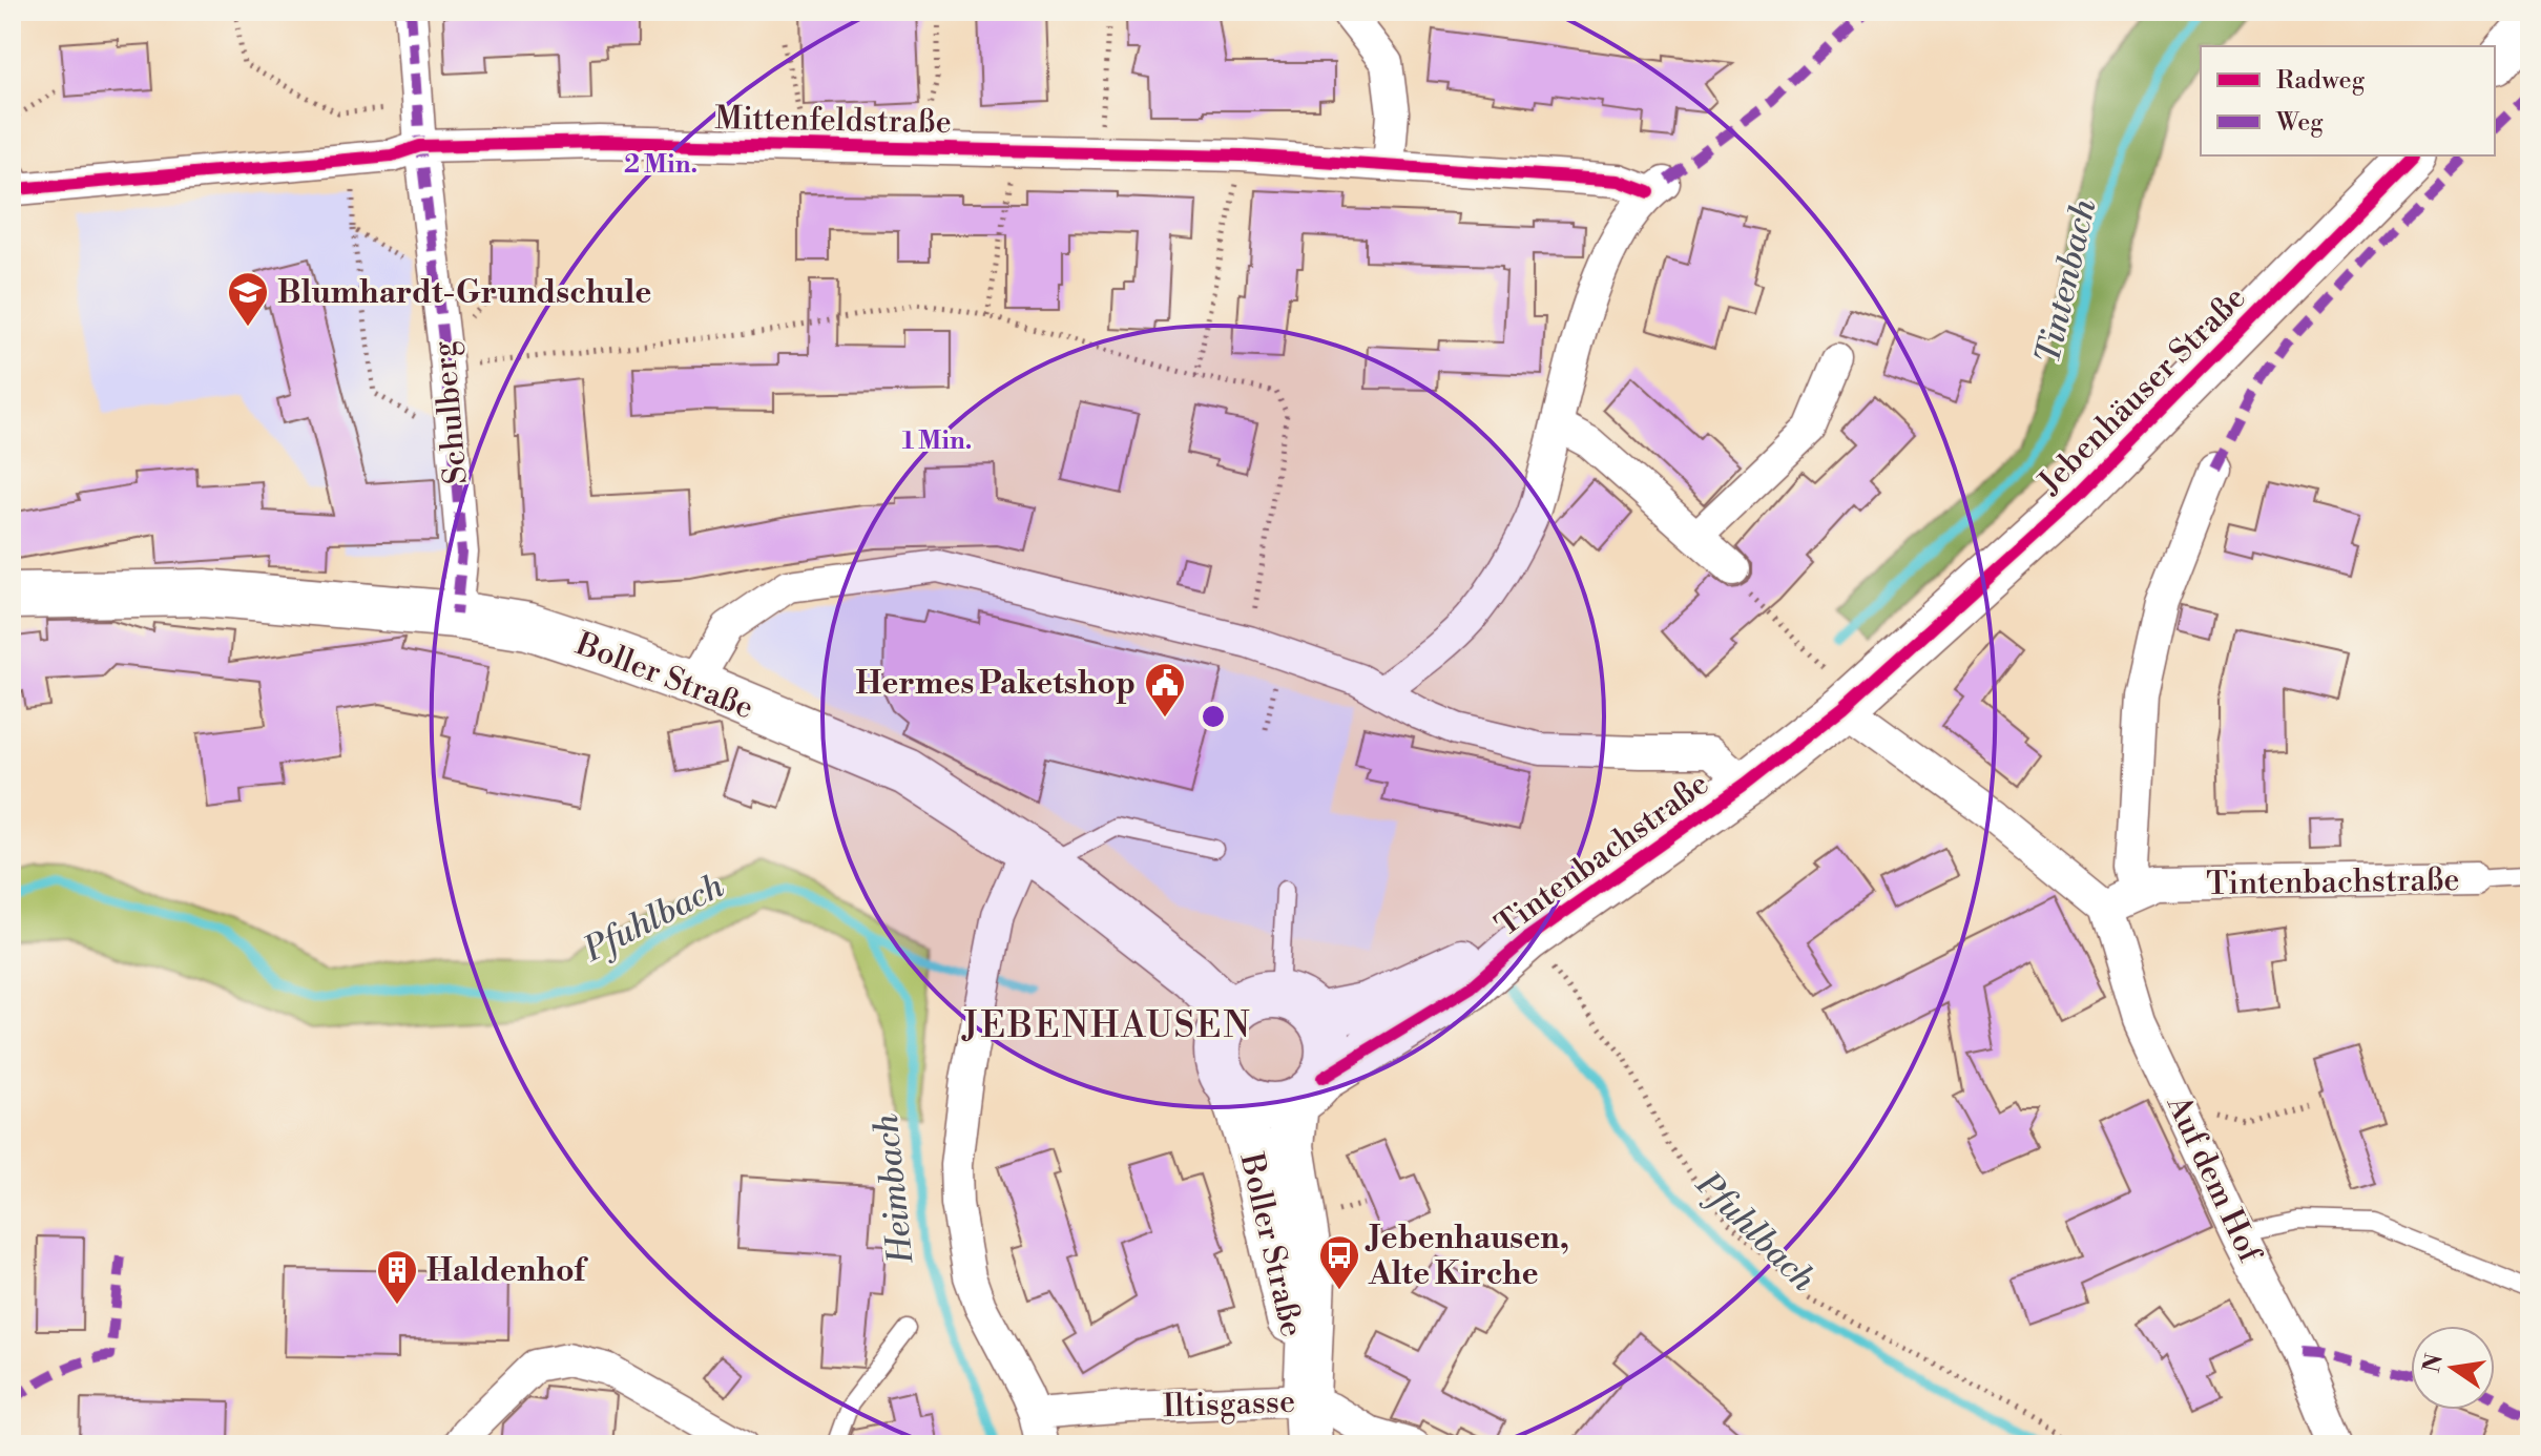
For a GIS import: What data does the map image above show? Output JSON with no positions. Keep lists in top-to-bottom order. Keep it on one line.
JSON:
{"streets":{"main road":["Jebenhäuser Straße","Boller Straße","Tintenbachstraße"],"street":["Mittenfeldstraße","Schulberg","Auf dem Hof","Iltisgasse"]},"crossings":[["Mittenfeldstraße","Schulberg"],["Jebenhäuser Straße","Tintenbachstraße"],["Schulberg","Boller Straße"],["Boller Straße","Tintenbachstraße"],["Boller Straße","Iltisgasse"],["Tintenbachstraße","Auf dem Hof"]],"districts":["JEBENHAUSEN"],"water":["Tintenbach","Pfuhlbach","Heimbach"],"places":{"school or university":["Blumhardt-Grundschule"],"public building":["Hermes Paketshop"],"bus stop":["Jebenhausen, Alte Kirche"],"building":["Haldenhof"]},"legend":["Radweg","Weg"],"north":"left","rings":["2 Min.","1 Min."]}
